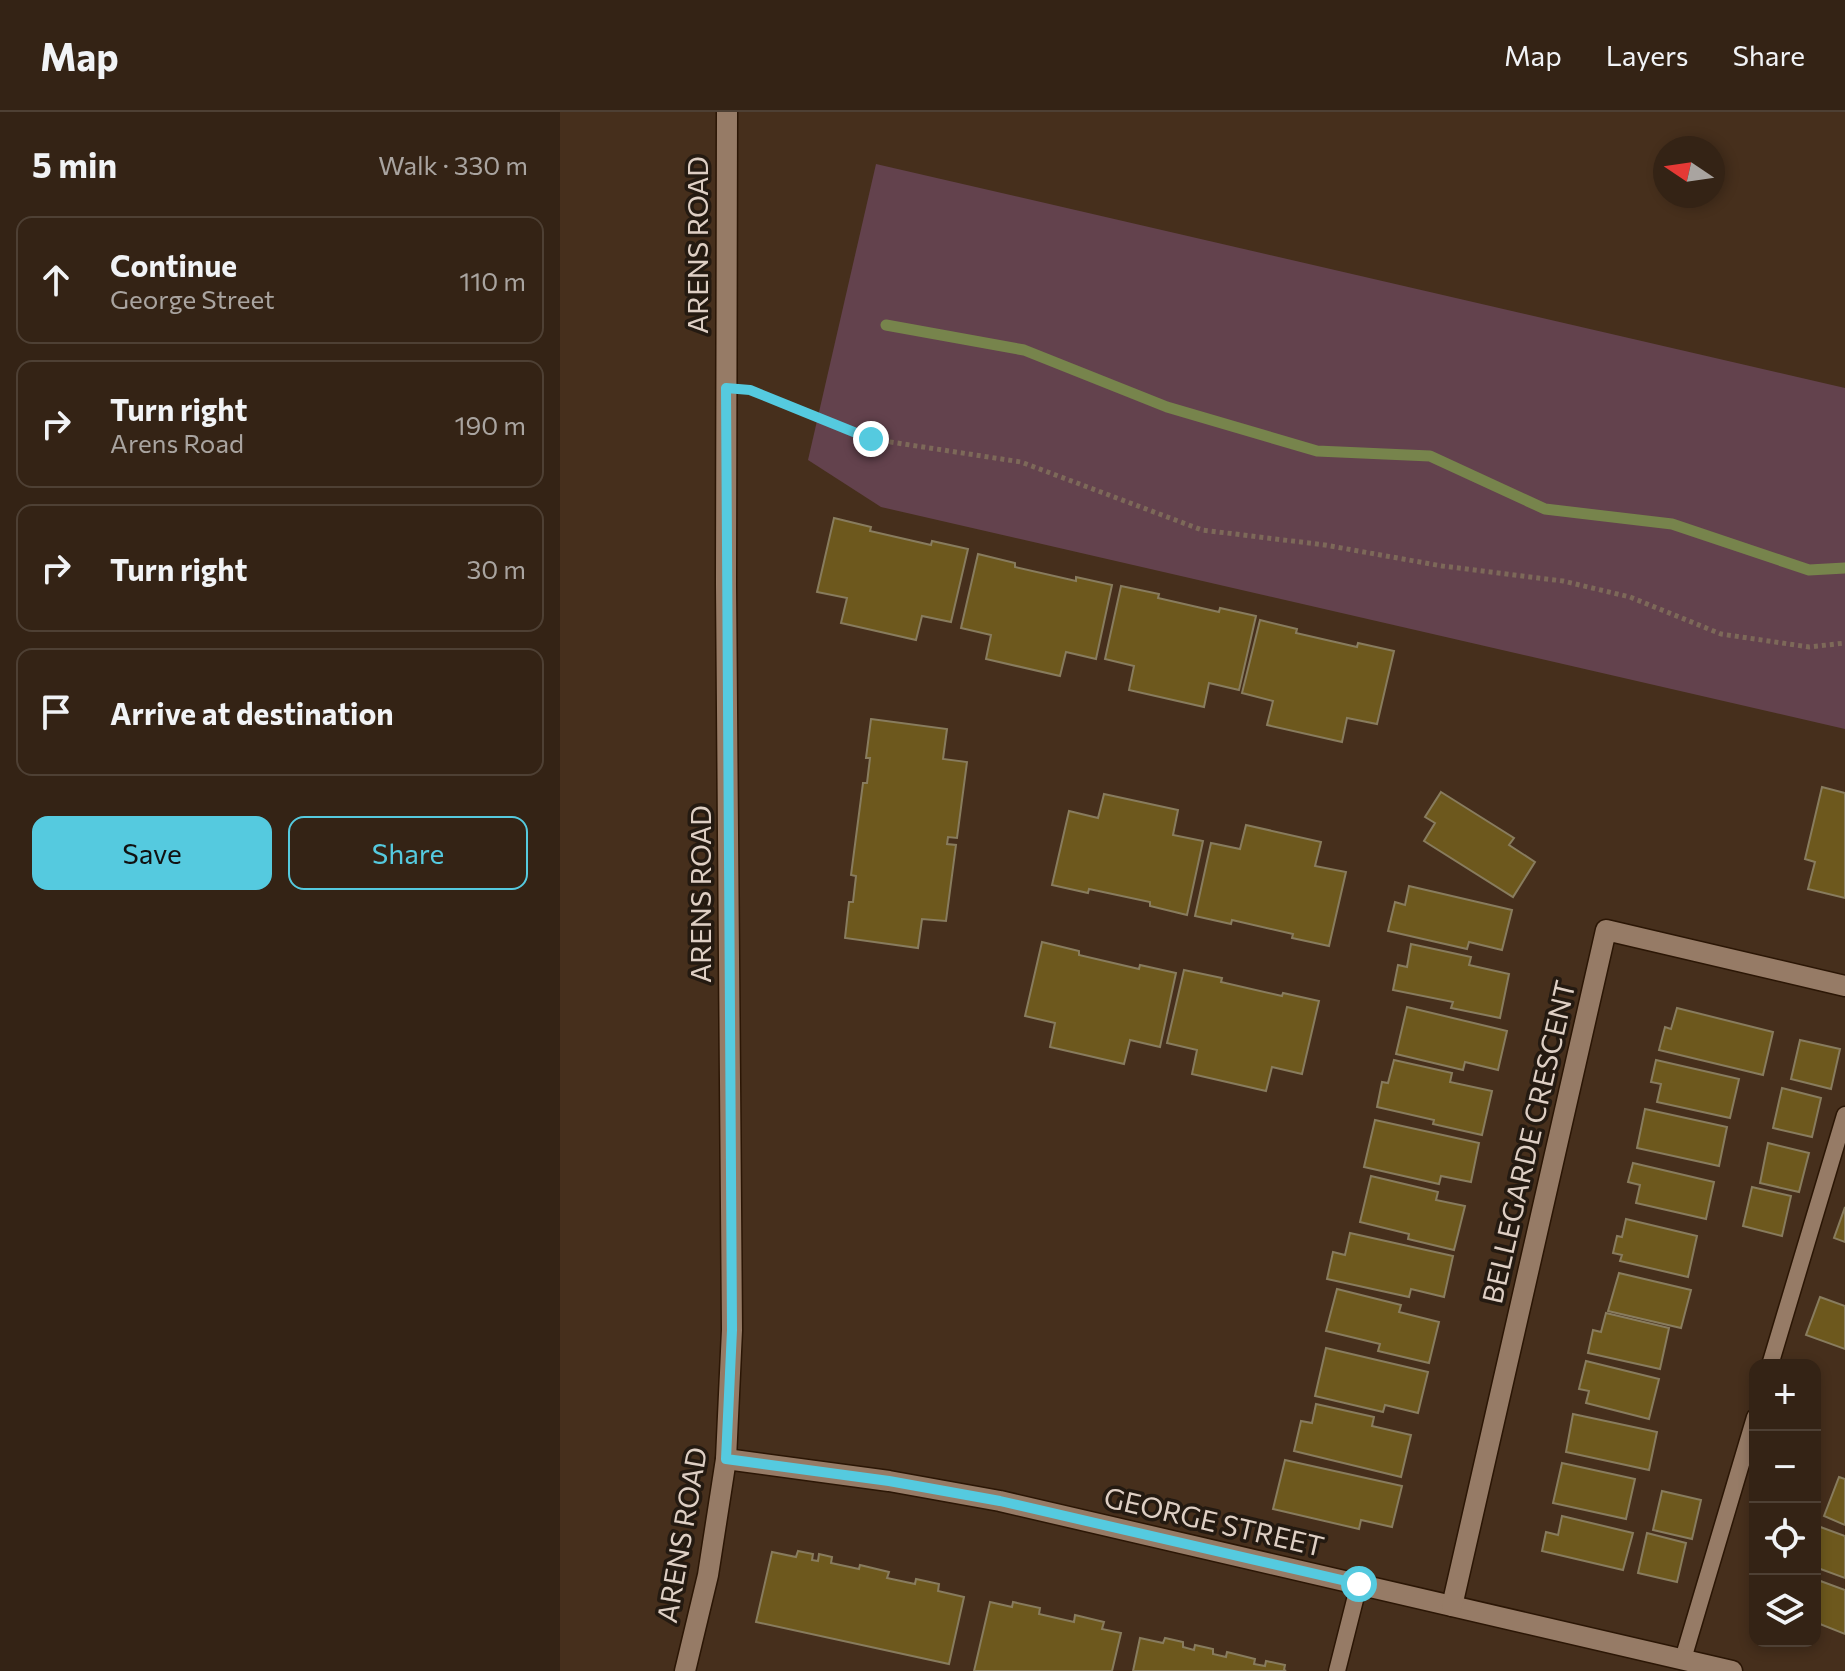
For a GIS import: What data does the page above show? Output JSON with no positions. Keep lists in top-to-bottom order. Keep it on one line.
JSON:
{"streets":{"street":["ARENS ROAD","BELLEGARDE CRESCENT","GEORGE STREET"]},"crossings":[["ARENS ROAD","GEORGE STREET"],["BELLEGARDE CRESCENT","GEORGE STREET"]],"north":"left","page":{"header":"Map","nav":["Map","Layers","Share"],"heading":["5 min","Walk · 330 m"],"list":[["Continue","George Street","110 m"],["Turn right","Arens Road","190 m"],["Turn right","30 m"],"Arrive at destination"],"buttons":["Save","Share"],"map_buttons":["+","−"]}}
